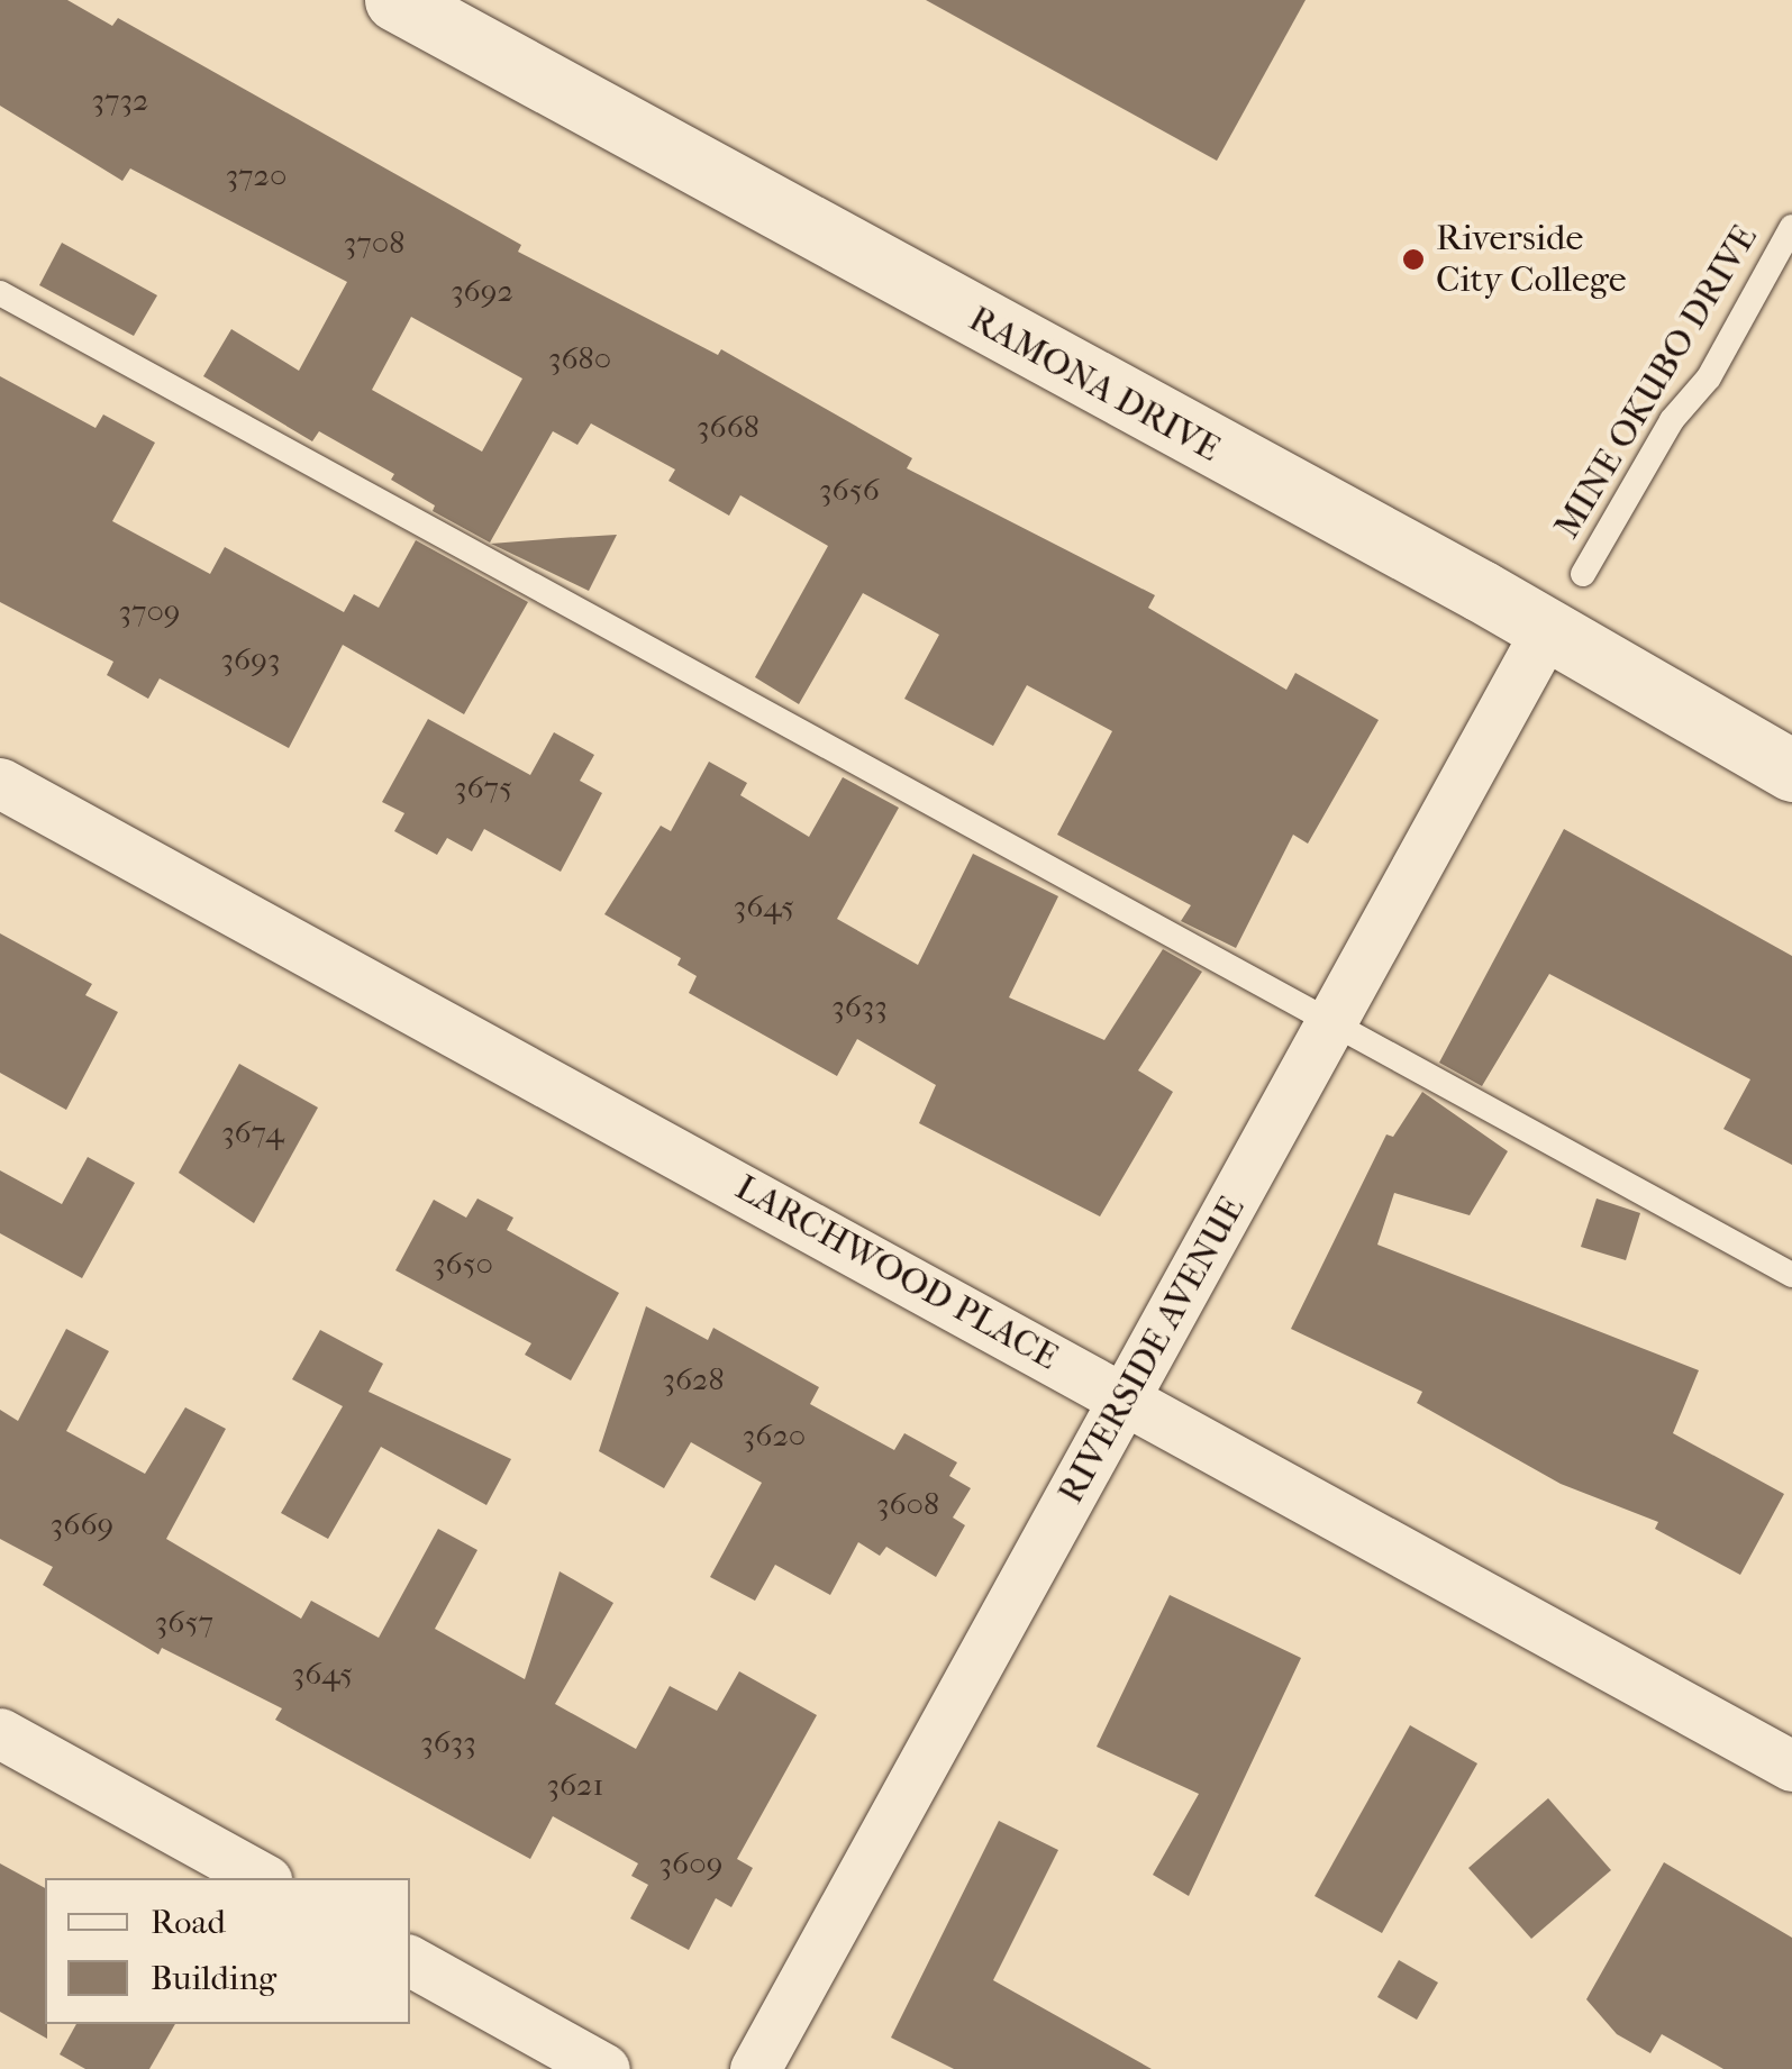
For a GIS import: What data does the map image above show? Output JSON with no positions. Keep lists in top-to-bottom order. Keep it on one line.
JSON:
{"streets":{"street":["RAMONA DRIVE","LARCHWOOD PLACE","RIVERSIDE AVENUE"],"lane":["MINE OKUBO DRIVE"]},"crossings":[["RAMONA DRIVE","RIVERSIDE AVENUE"],["LARCHWOOD PLACE","RIVERSIDE AVENUE"]],"places":["Riverside City College"],"house_numbers":["3732","3720","3708","3692","3680","3668","3656","3709","3693","3675","3645","3633","3674","3650","3628","3620","3608","3669","3657","3645","3633","3621","3609"],"legend":["Road","Building"]}
